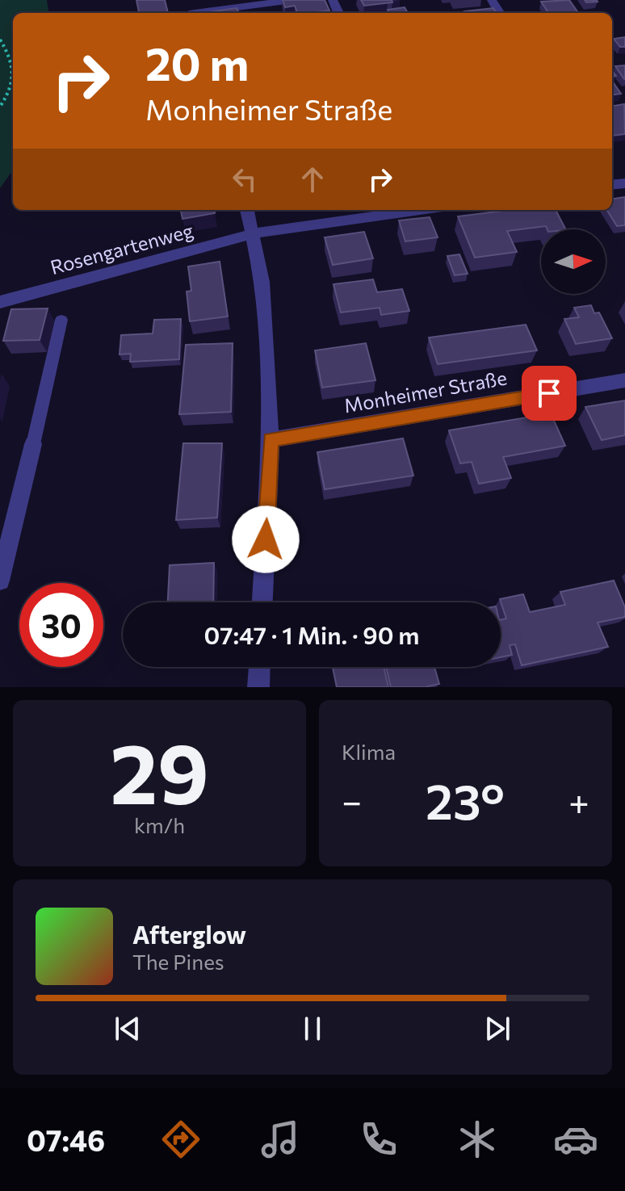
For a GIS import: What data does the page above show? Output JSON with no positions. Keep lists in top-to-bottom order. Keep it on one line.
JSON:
{"streets":{"street":["Rosengartenweg","Monheimer Straße"]},"north":"right","page":{"turn":["20 m","Monheimer Straße"],"limit":"30","trip":"07:47 · 1 Min. · 90 m","tile":[["29","km/h"],"Klima"],"heat":["−","23°","+"],"song":["Afterglow","The Pines"],"tabs":"07:46"}}
